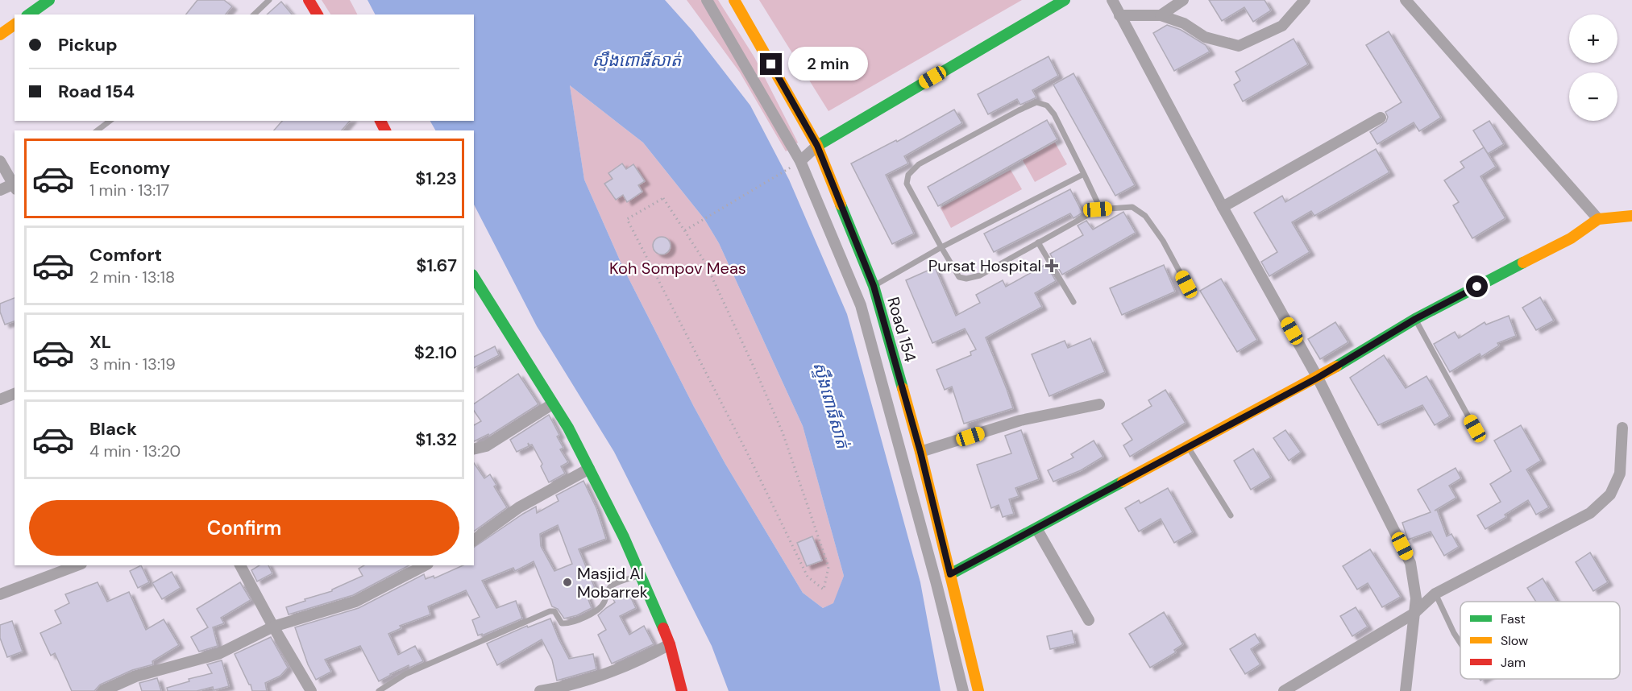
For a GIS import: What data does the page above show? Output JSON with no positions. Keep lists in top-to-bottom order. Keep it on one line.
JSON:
{"streets":{"street":["Road 154"]},"water":["ស្ទឹងពោធិ៍សាត់"],"parks":["Koh Sompov Meas"],"places":{"health":["Pursat Hospital"],"other":["Masjid Al Mobarrek"]},"legend":["Fast","Slow","Jam"],"page":{"map_buttons":["+","−"],"banner":["Pickup","Road 154"],"bubble":"2 min","list":[{"name":"Economy","note":"1 min · 13:17","value":"$1.23"},{"name":"Comfort","note":"2 min · 13:18","value":"$1.67"},{"name":"XL","note":"3 min · 13:19","value":"$2.10"},{"name":"Black","note":"4 min · 13:20","value":"$1.32"}],"buttons":"Confirm"}}
